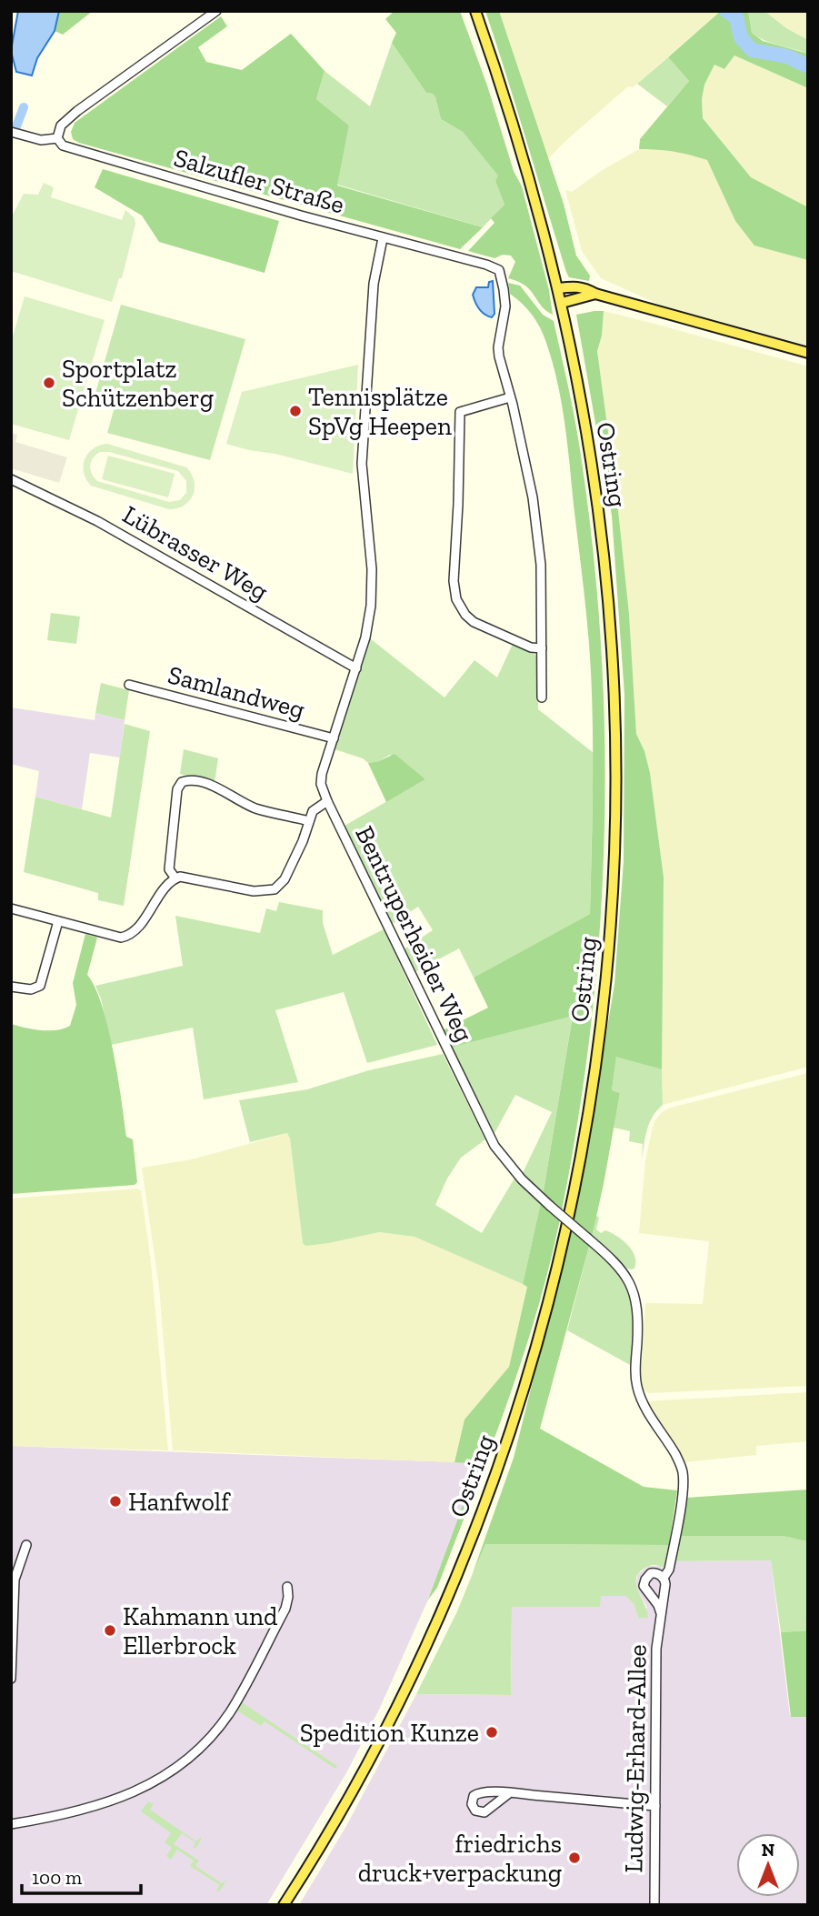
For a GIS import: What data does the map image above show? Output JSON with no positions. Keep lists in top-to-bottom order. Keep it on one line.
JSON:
{"streets":{"main road":["Ostring"],"street":["Salzufler Straße","Lübrasser Weg","Samlandweg","Bentruperheider Weg","Ludwig-Erhard-Allee"]},"crossings":[["Salzufler Straße","Bentruperheider Weg"],["Lübrasser Weg","Bentruperheider Weg"],["Samlandweg","Bentruperheider Weg"],["Bentruperheider Weg","Ludwig-Erhard-Allee"]],"places":["Sportplatz Schützenberg","Tennisplätze SpVg Heepen","Hanfwolf","Kahmann und Ellerbrock","Spedition Kunze","friedrichs druck+verpackung"],"scale_bar":"100 m","north":"top"}
